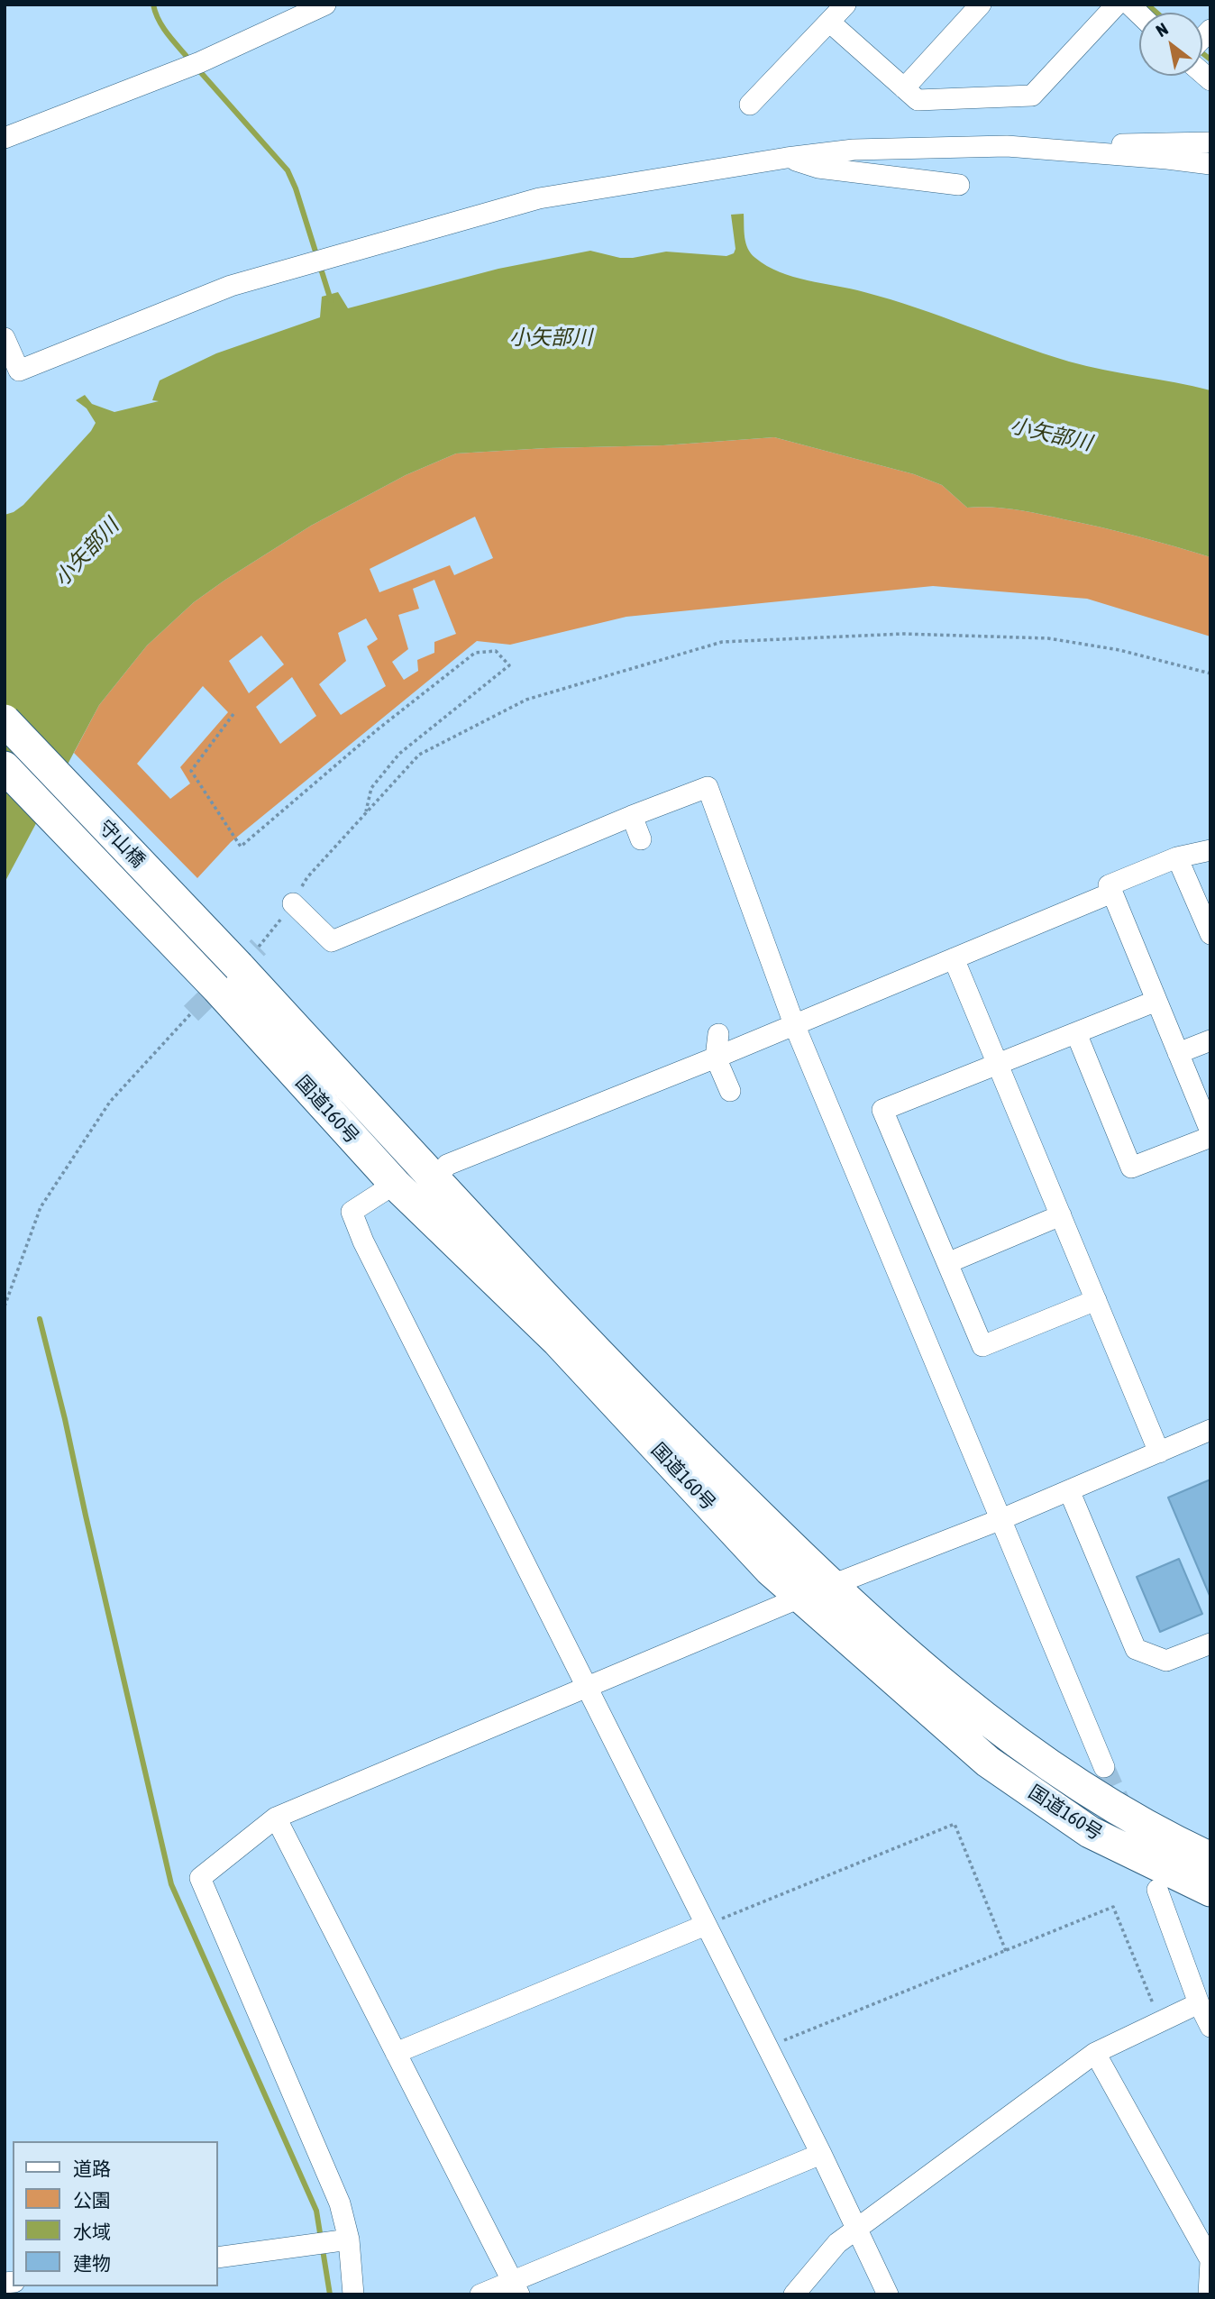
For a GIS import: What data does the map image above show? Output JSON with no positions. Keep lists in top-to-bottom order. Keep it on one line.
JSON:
{"streets":{"highway":["守山橋","国道160号"]},"crossings":[["守山橋","国道160号"]],"water":["小矢部川"],"legend":["道路","公園","水域","建物"],"north":"top left"}
